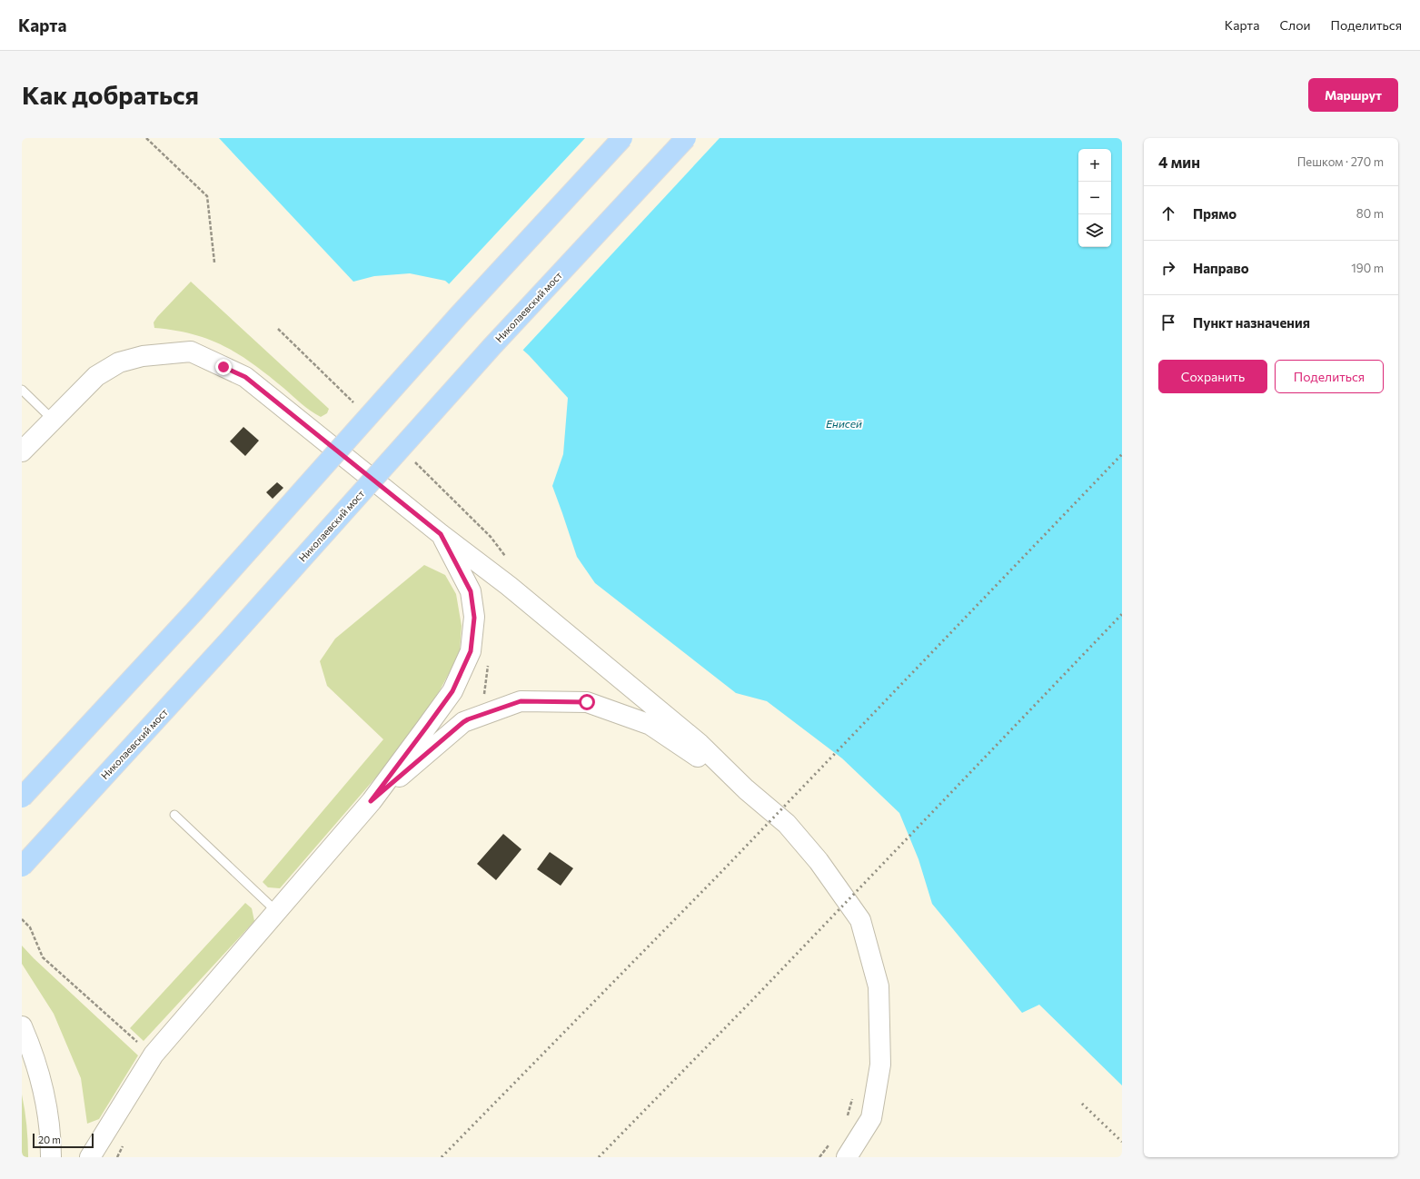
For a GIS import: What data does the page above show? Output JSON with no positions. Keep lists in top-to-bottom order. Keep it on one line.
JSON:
{"streets":{"main road":["Николаевский мост"]},"water":["Енисей"],"scale_bar":"20 m","page":{"header":"Карта","nav":["Карта","Слои","Поделиться"],"buttons":["Маршрут",["Сохранить","Поделиться"]],"title":"Как добраться","heading":["4 мин","Пешком · 270 m"],"map_buttons":["+","−"],"list":[["Прямо","80 m"],["Направо","190 m"],"Пункт назначения"],"scale":"20 m"}}
